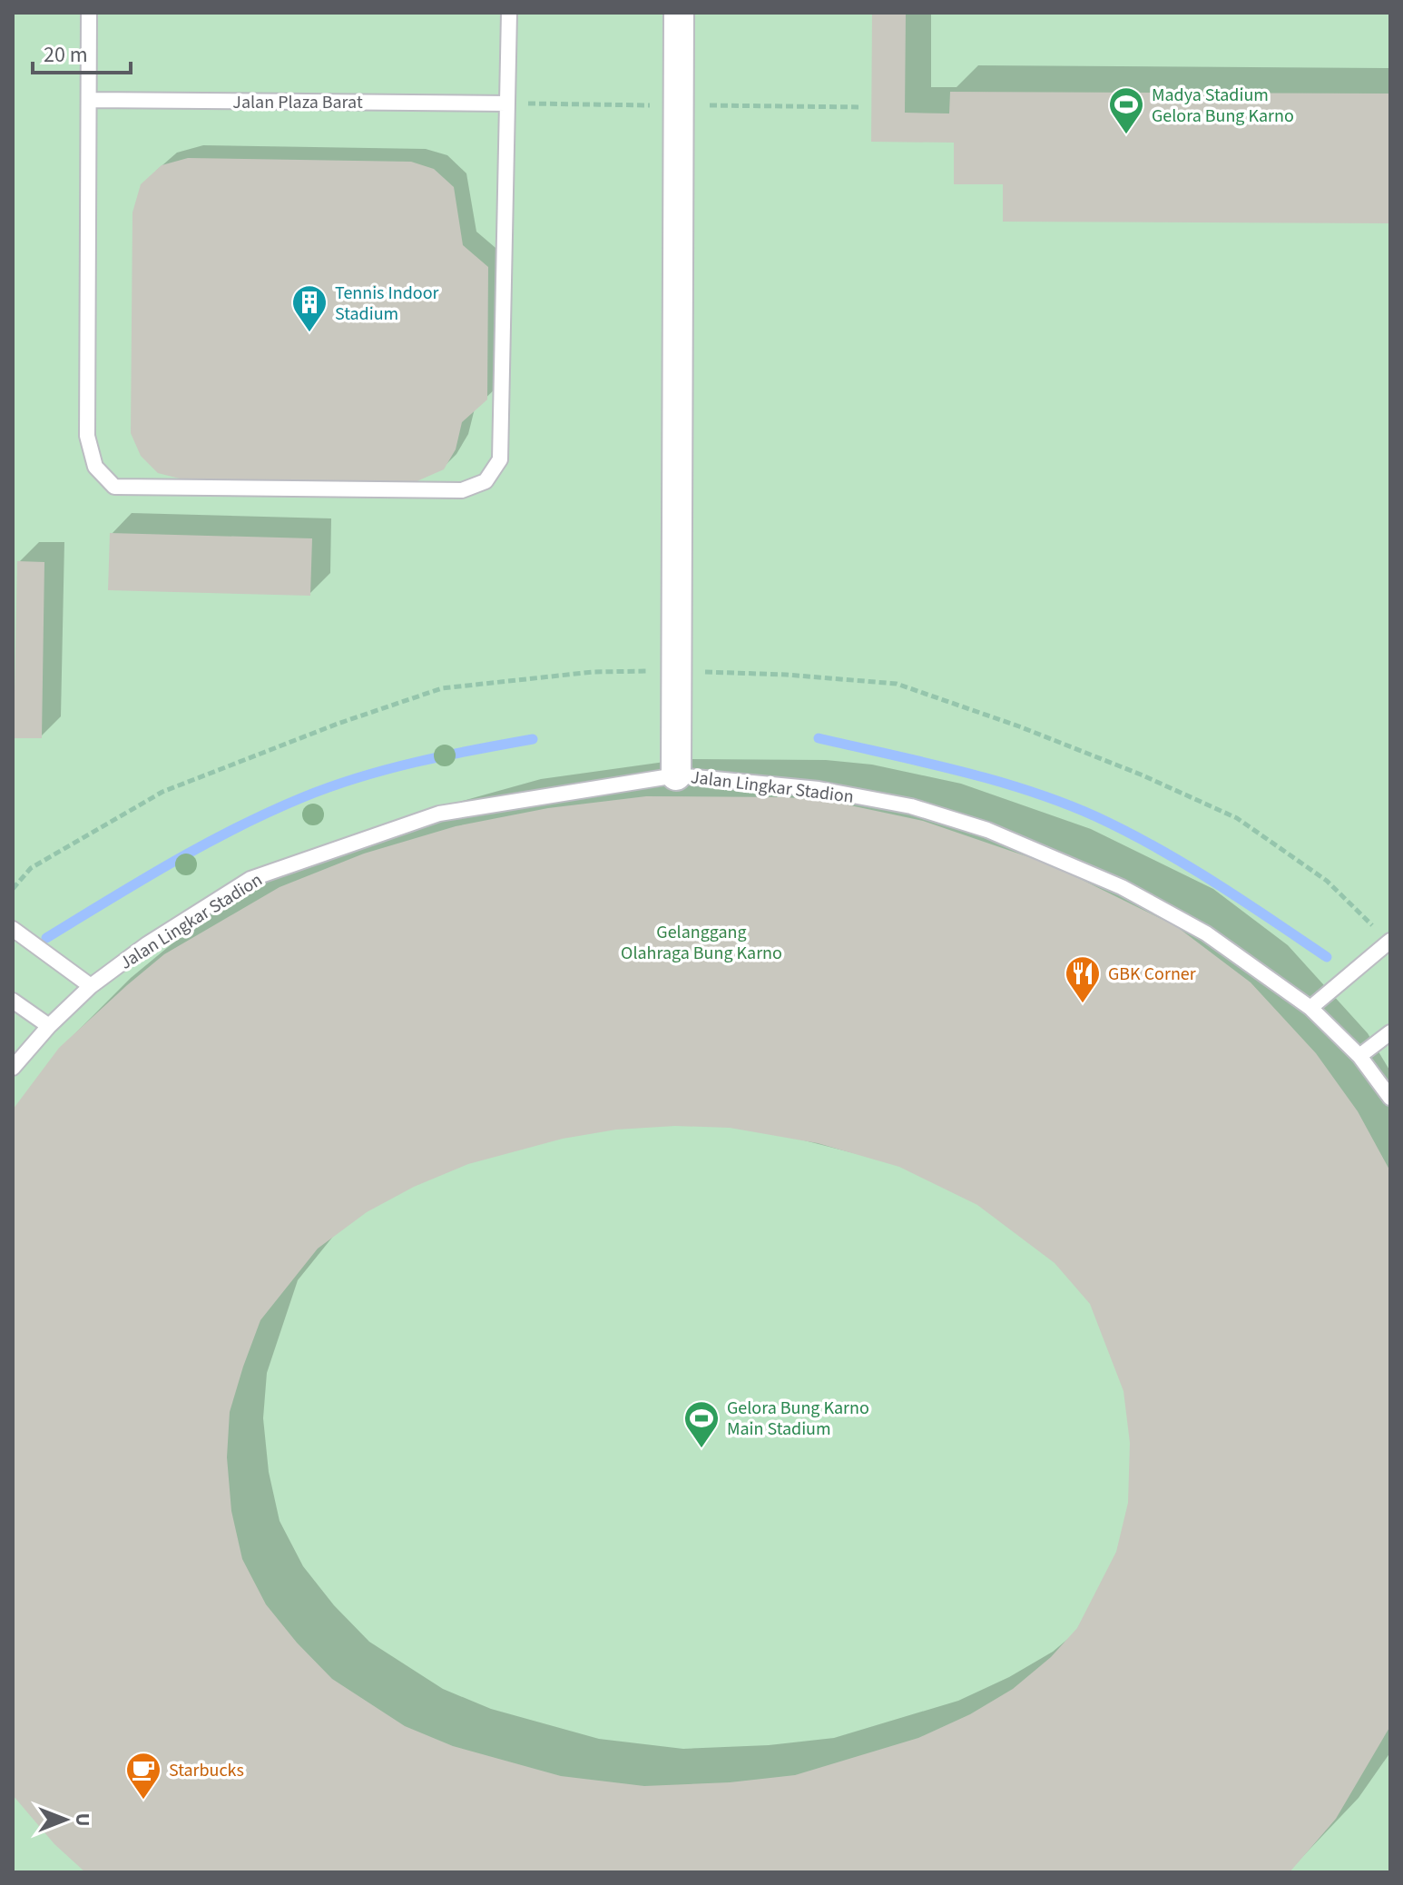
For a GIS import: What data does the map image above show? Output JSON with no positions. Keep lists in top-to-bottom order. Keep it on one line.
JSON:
{"streets":{"lane":["Jalan Plaza Barat","Jalan Lingkar Stadion"]},"parks":["Gelanggang Olahraga Bung Karno"],"places":{"sports":["Madya Stadium Gelora Bung Karno","Gelora Bung Karno Main Stadium"],"building":["Tennis Indoor Stadium"],"restaurant":["GBK Corner"],"cafe":["Starbucks"]},"scale_bar":"20 m","north":"right"}
